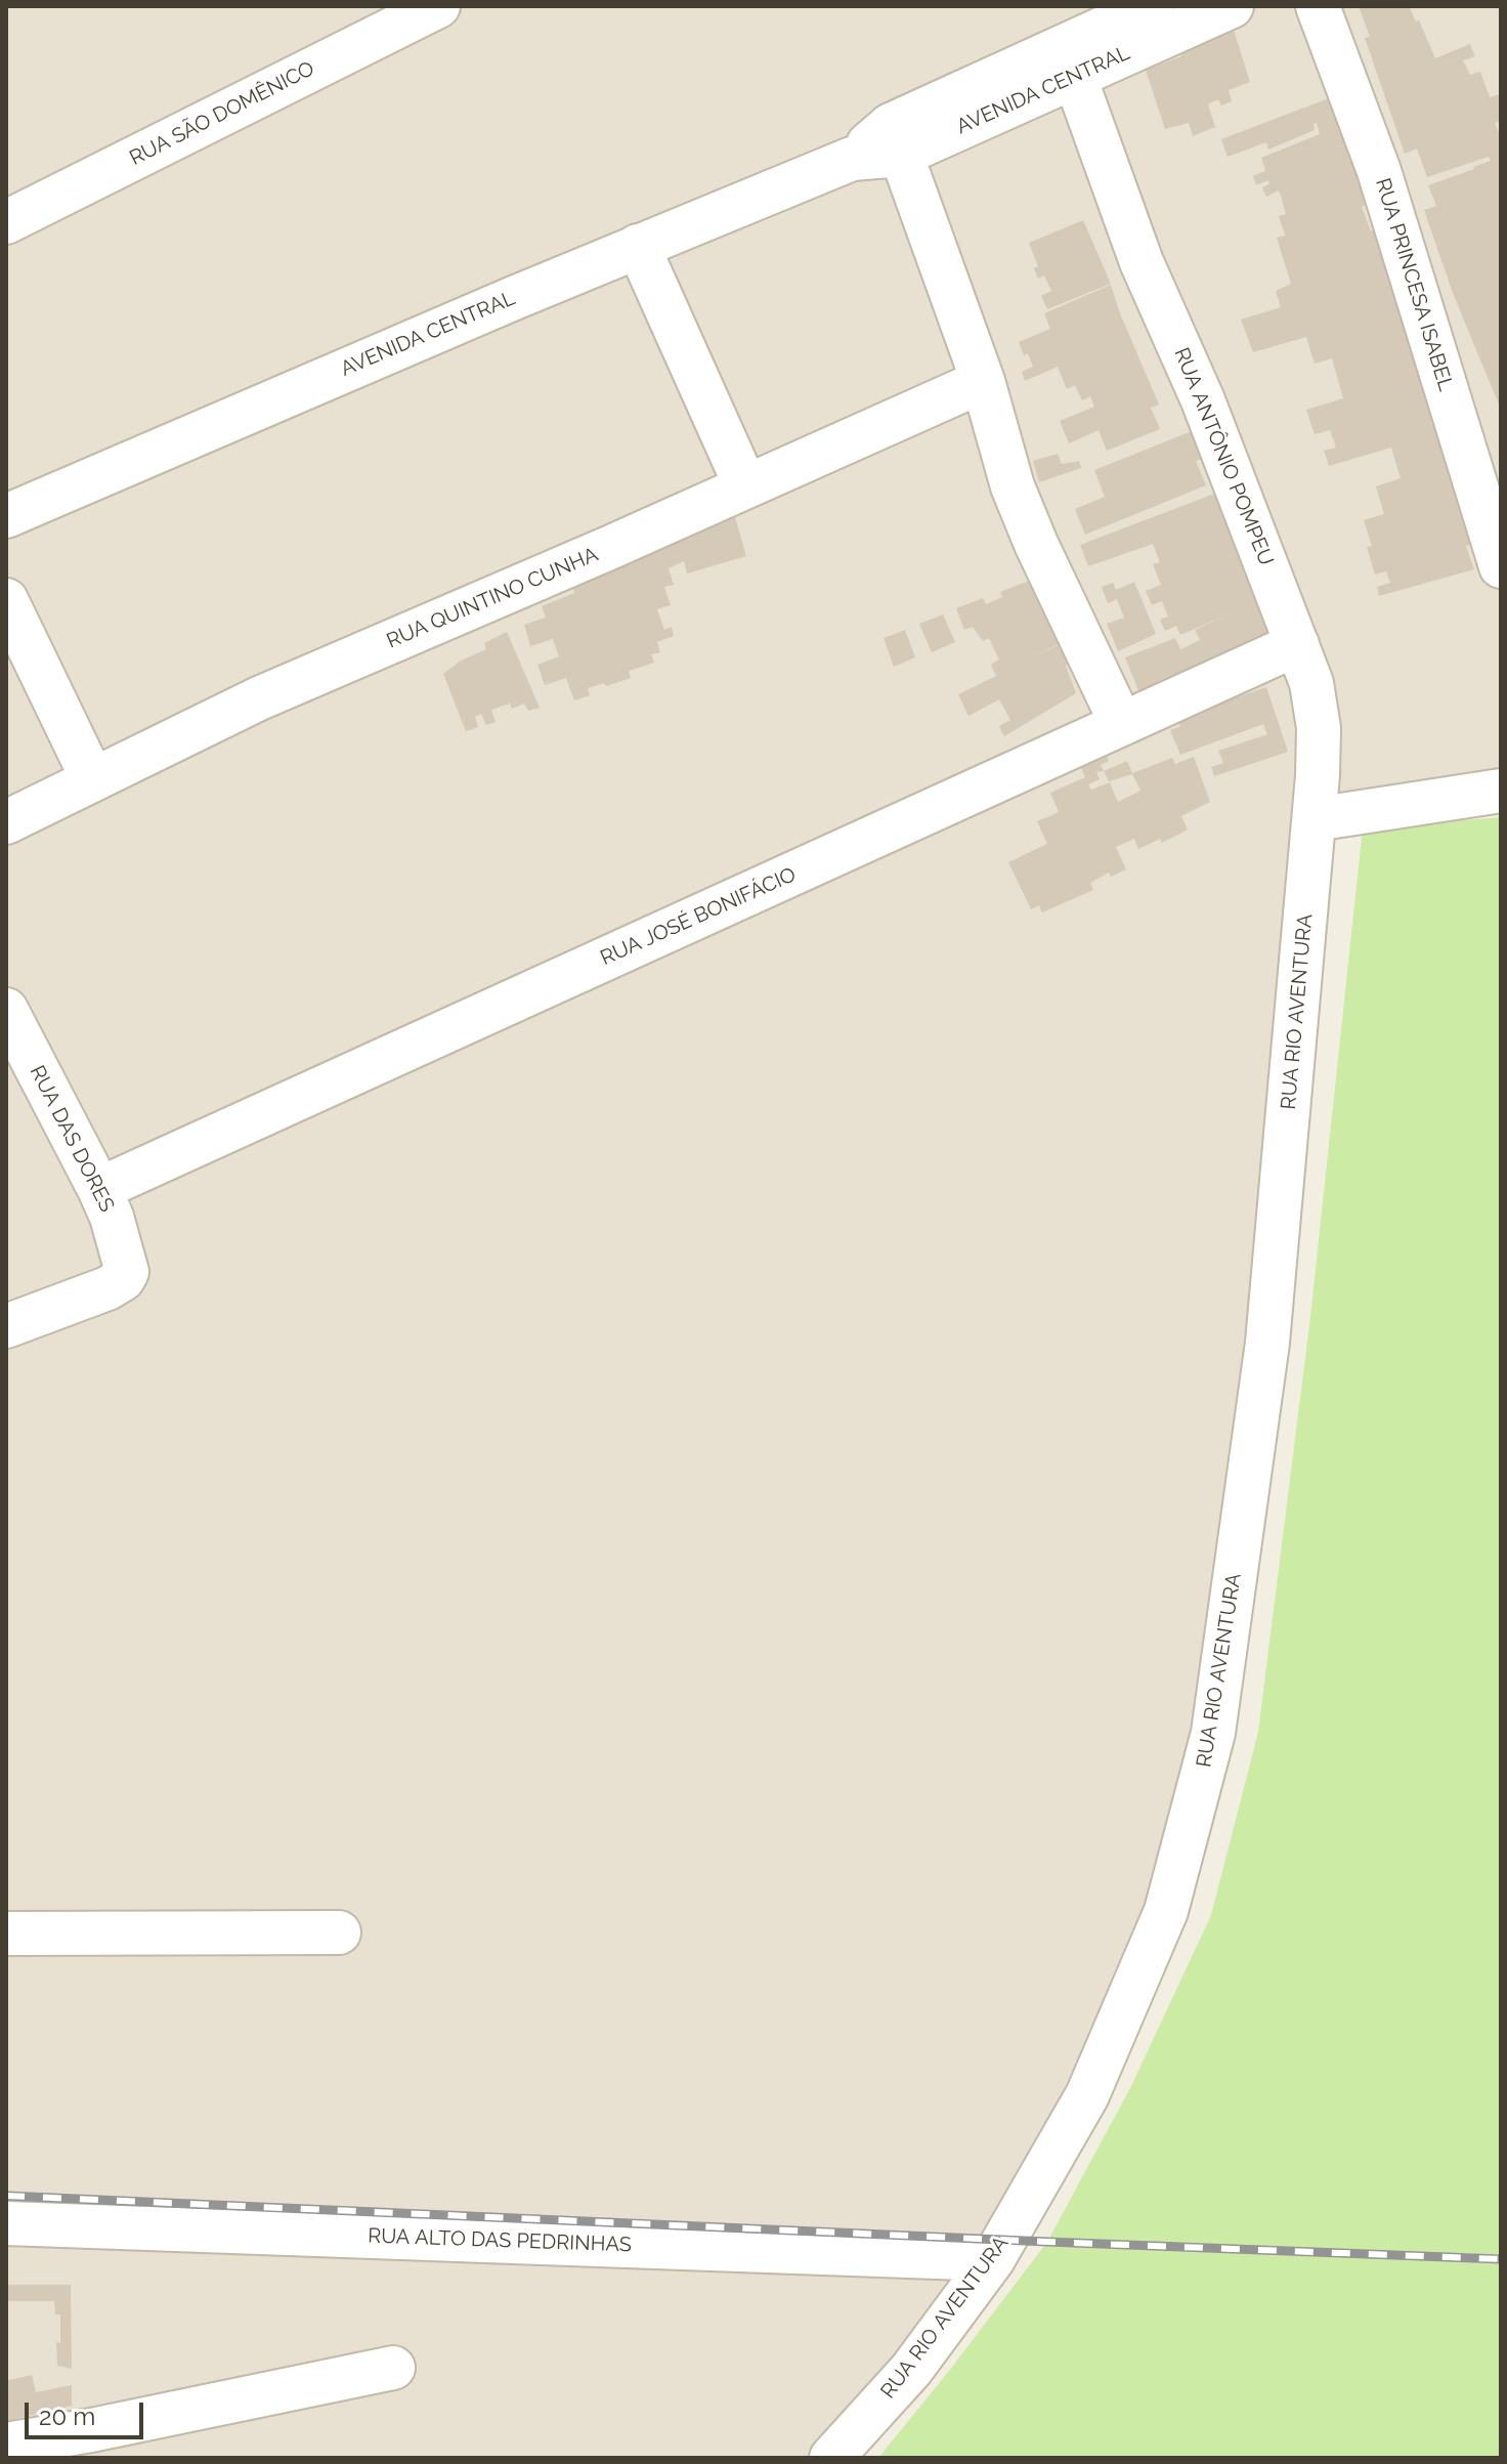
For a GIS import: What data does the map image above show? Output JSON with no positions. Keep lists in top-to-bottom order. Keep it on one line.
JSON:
{"streets":{"street":["AVENIDA CENTRAL","RUA SÃO DOMÊNICO","RUA PRINCESA ISABEL","RUA ANTÔNIO POMPEU","RUA QUINTINO CUNHA","RUA JOSÉ BONIFÁCIO","RUA RIO AVENTURA","RUA DAS DORES","RUA ALTO DAS PEDRINHAS"]},"crossings":[["AVENIDA CENTRAL","RUA ANTÔNIO POMPEU"],["RUA ANTÔNIO POMPEU","RUA JOSÉ BONIFÁCIO"],["RUA ANTÔNIO POMPEU","RUA RIO AVENTURA"],["RUA JOSÉ BONIFÁCIO","RUA DAS DORES"],["RUA RIO AVENTURA","RUA ALTO DAS PEDRINHAS"]],"scale_bar":"20 m"}
